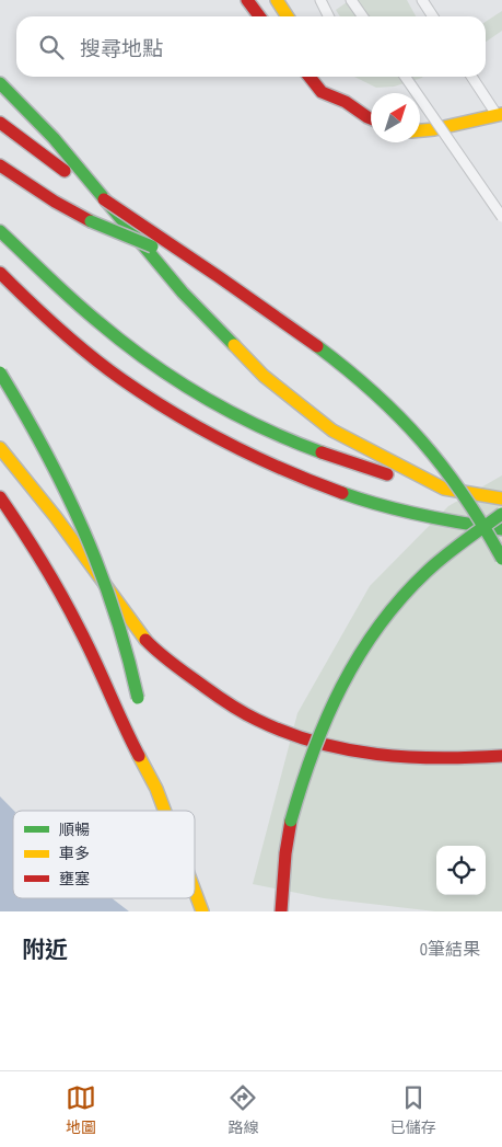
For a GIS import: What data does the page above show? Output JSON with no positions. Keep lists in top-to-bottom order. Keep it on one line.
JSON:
{"legend":["順暢","車多","壅塞"],"north":"top right","page":{"search":"搜尋地點","heading":["附近","0筆結果"],"nav":["地圖","路線","已儲存"]}}
